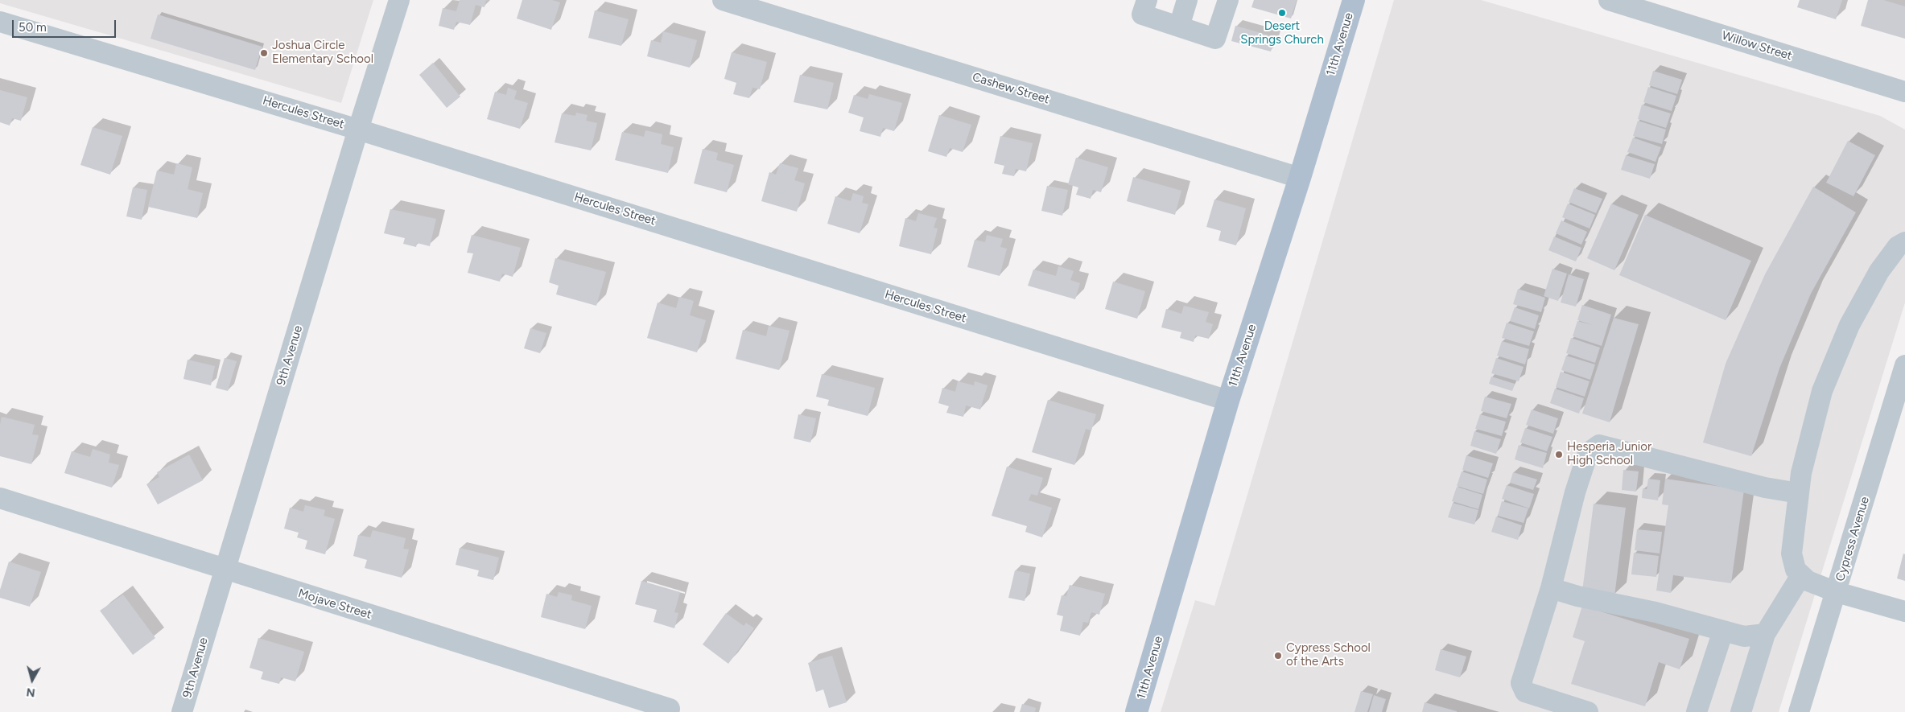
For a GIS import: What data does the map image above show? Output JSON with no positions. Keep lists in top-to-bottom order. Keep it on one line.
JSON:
{"streets":{"main road":["11th Avenue"],"street":["Willow Street","Cashew Street","Hercules Street","9th Avenue","Cypress Avenue","Mojave Street"]},"crossings":[["11th Avenue","Cashew Street"],["11th Avenue","Hercules Street"],["Hercules Street","9th Avenue"],["9th Avenue","Mojave Street"]],"places":["Desert Springs Church","Joshua Circle Elementary School","Hesperia Junior High School","Cypress School of the Arts"],"scale_bar":"50 m","north":"bottom"}
